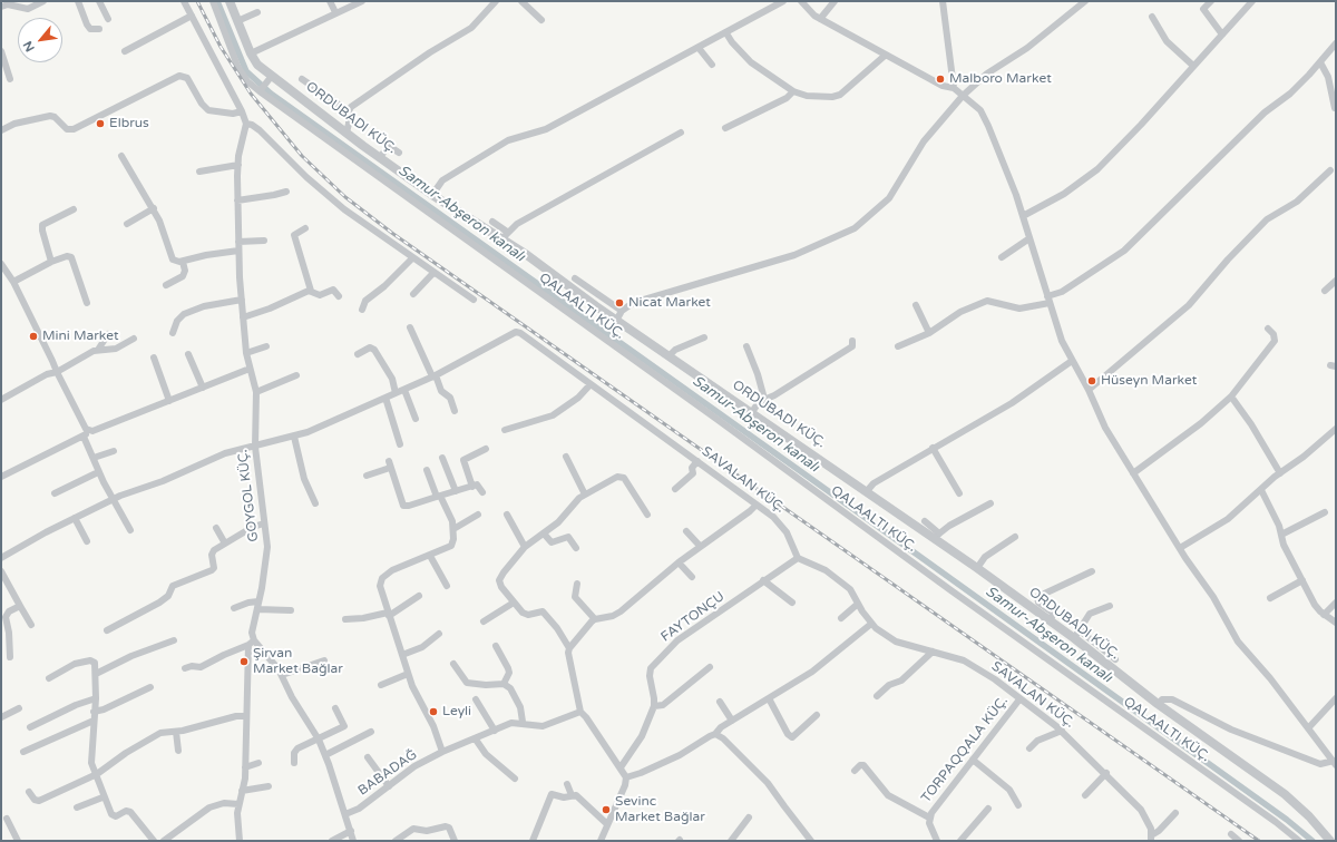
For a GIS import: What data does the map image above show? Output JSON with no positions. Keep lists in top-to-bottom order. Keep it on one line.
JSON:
{"streets":{"street":["ORDUBADI KÜÇ.","SAVALAN KÜÇ.","GOYGOL KÜÇ.","FAYTONÇU","TORPAQQALA KÜÇ.","BABADAĞ"]},"crossings":[["SAVALAN KÜÇ.","FAYTONÇU"],["SAVALAN KÜÇ.","TORPAQQALA KÜÇ."]],"water":["Samur-Abşeron kanalı"],"places":["Malboro Market","Elbrus","Nicat Market","Mini Market","Hüseyn Market","Şirvan Market Bağlar","Leyli","Sevinc Market Bağlar"],"north":"bottom left"}
